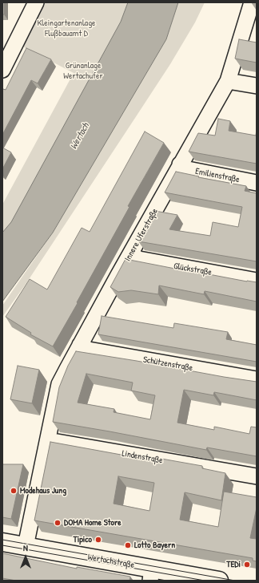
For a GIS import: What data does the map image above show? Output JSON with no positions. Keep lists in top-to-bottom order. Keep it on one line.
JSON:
{"streets":{"street":["Emilienstraße","Innere Uferstraße","Glückstraße","Schützenstraße","Lindenstraße","Wertachstraße"]},"crossings":[["Emilienstraße","Innere Uferstraße"],["Innere Uferstraße","Glückstraße"],["Innere Uferstraße","Schützenstraße"],["Innere Uferstraße","Lindenstraße"],["Innere Uferstraße","Wertachstraße"]],"water":["Wertach"],"parks":["Kleingartenanlage Flußbauamt D","Grünanlage Wertachufer"],"places":["Modehaus Jung","DOMA Home Store","Tipico","Lotto Bayern","TEDi"],"north":"top"}
